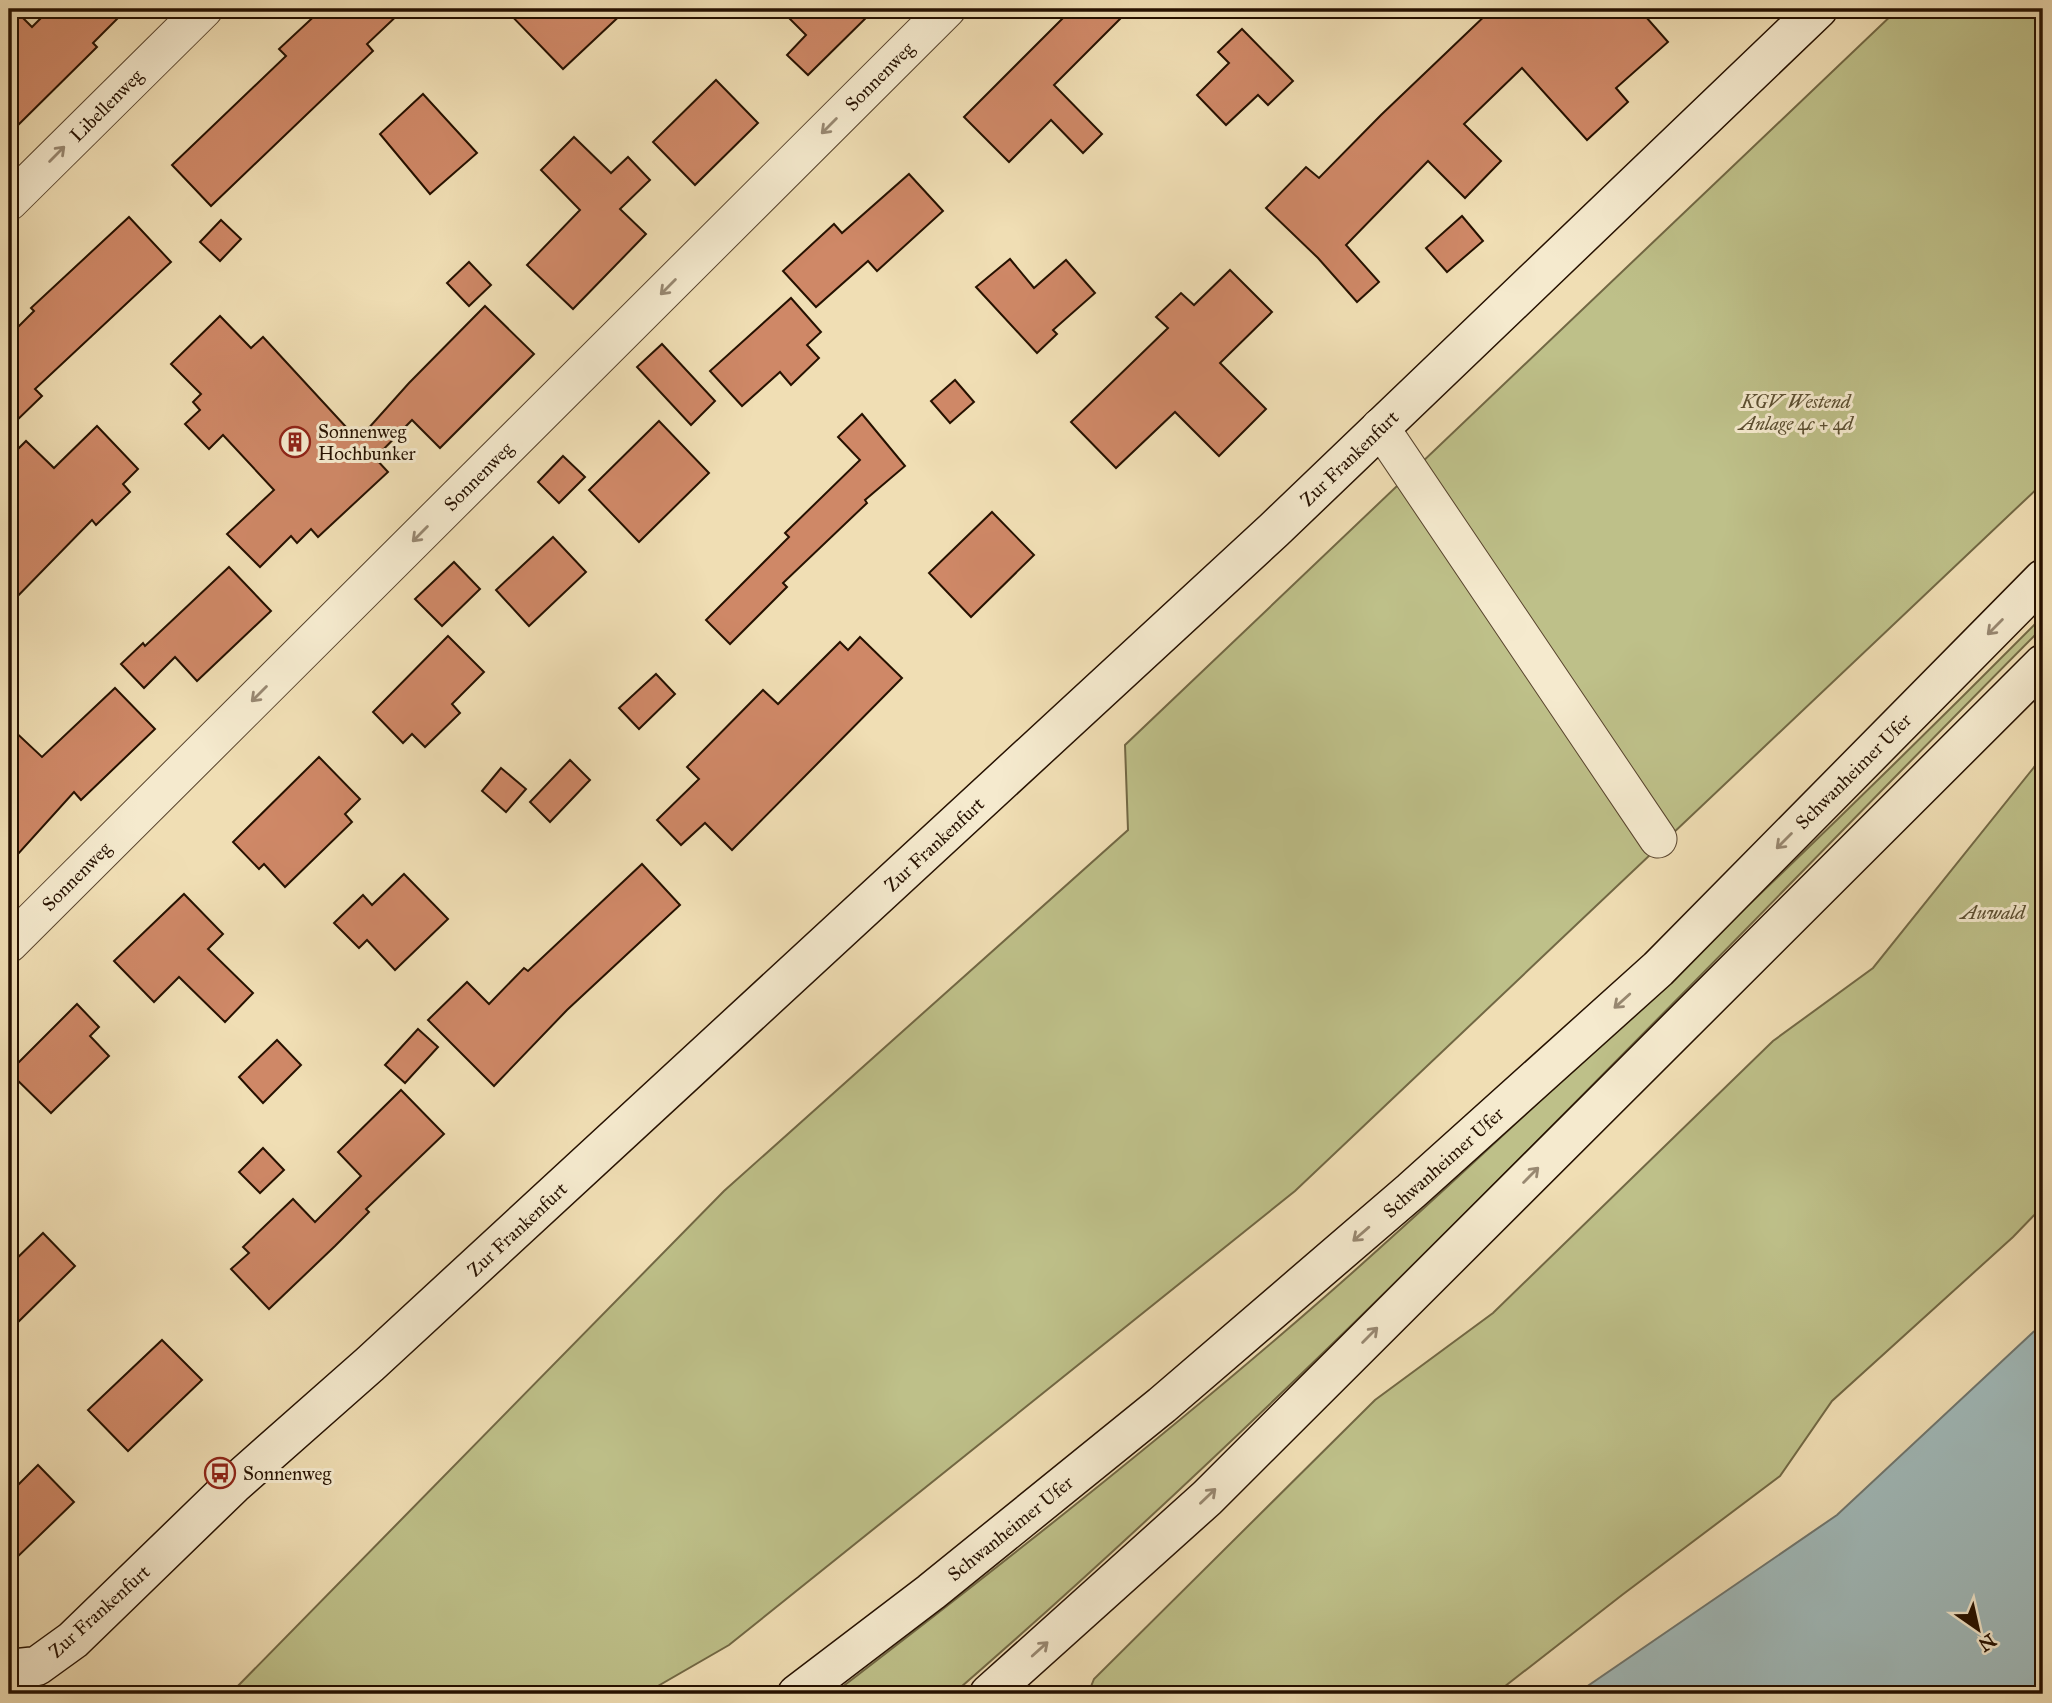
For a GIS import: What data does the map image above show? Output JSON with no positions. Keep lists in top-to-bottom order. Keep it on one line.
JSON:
{"streets":{"main road":["Zur Frankenfurt","Schwanheimer Ufer"],"street":["Sonnenweg","Libellenweg"]},"one_way":["Sonnenweg","Libellenweg"],"parks":["KGV Westend Anlage 4c + 4d","Auwald"],"places":{"building":["Sonnenweg Hochbunker"],"bus stop":["Sonnenweg"]},"north":"bottom right"}
